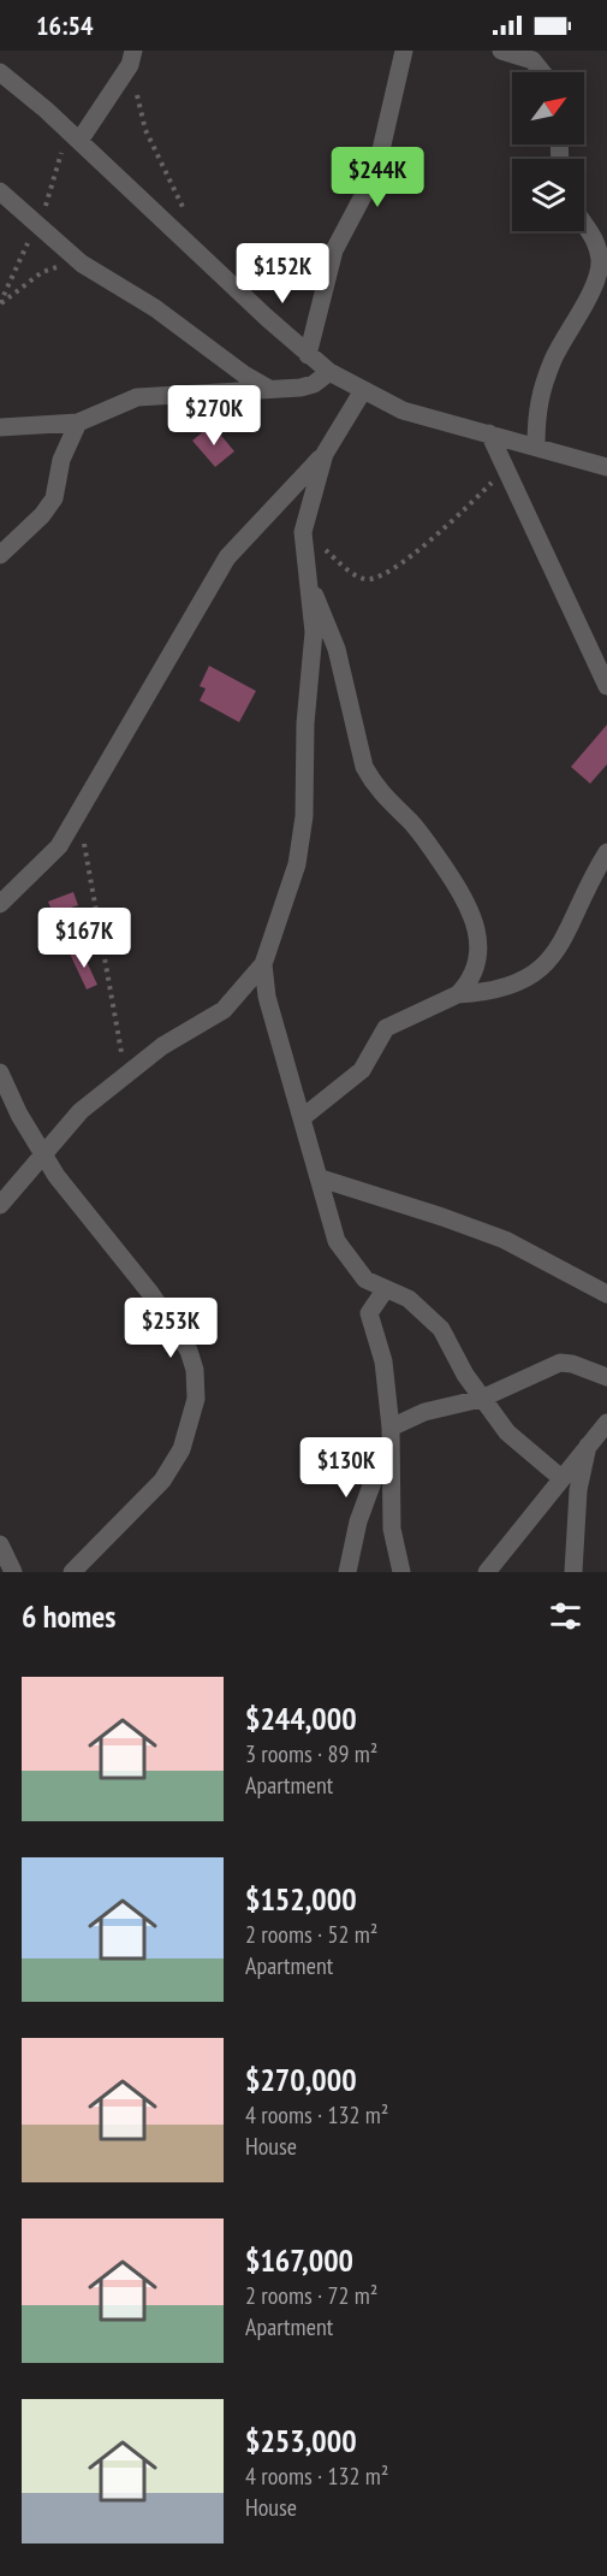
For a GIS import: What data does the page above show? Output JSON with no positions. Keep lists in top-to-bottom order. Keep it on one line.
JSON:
{"north":"top right","page":{"status":"16:54","price":["$244K","$152K","$270K","$167K","$253K","$130K"],"heading":"6 homes","list":[{"name":"$244,000","note":"3 rooms · 89 m² · Apartment"},{"name":"$152,000","note":"2 rooms · 52 m² · Apartment"},{"name":"$270,000","note":"4 rooms · 132 m² · House"},{"name":"$167,000","note":"2 rooms · 72 m² · Apartment"},{"name":"$253,000","note":"4 rooms · 132 m² · House"}]}}
